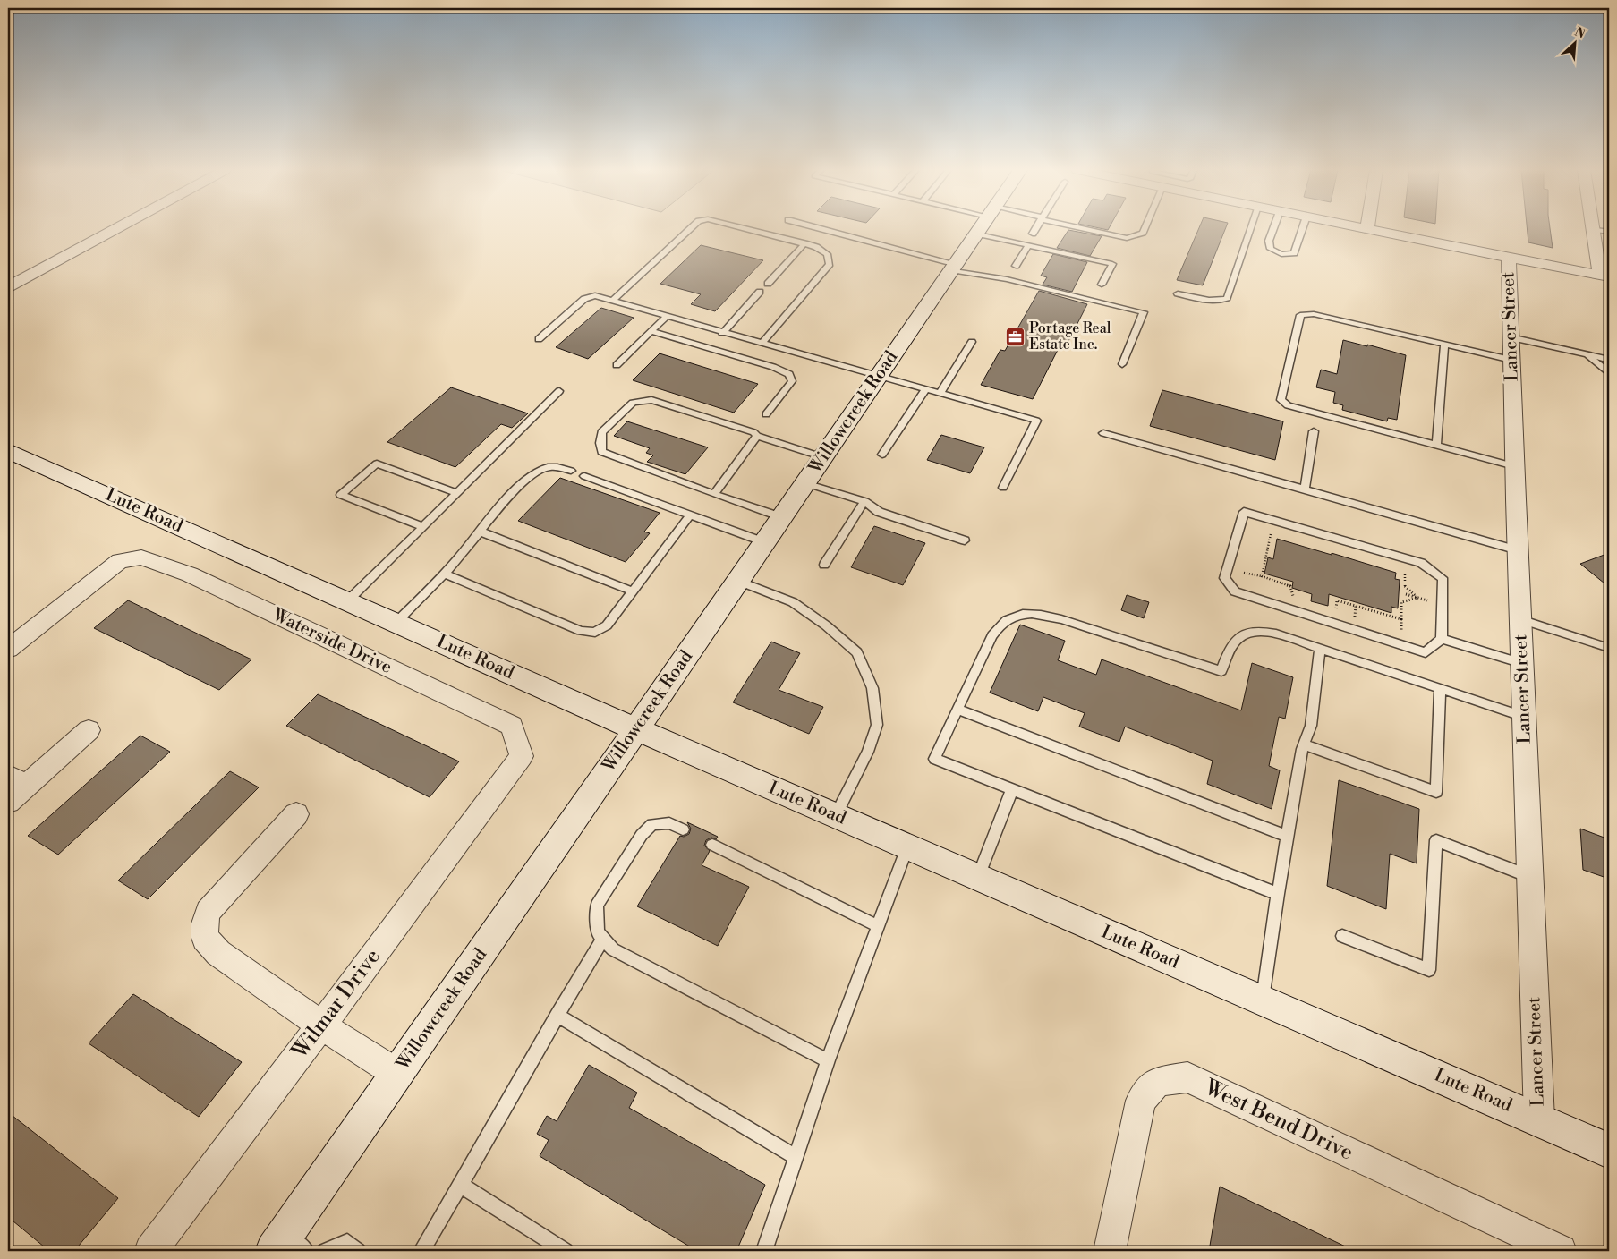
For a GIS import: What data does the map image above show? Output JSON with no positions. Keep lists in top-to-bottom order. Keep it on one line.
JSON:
{"streets":{"street":["Lancer Street","Willowcreek Road","Lute Road","Waterside Drive","Wilmar Drive","West Bend Drive"]},"crossings":[["Lancer Street","Lute Road"],["Willowcreek Road","Lute Road"],["Waterside Drive","Wilmar Drive"]],"places":{"office":["Portage Real Estate Inc."]},"north":"top right"}
